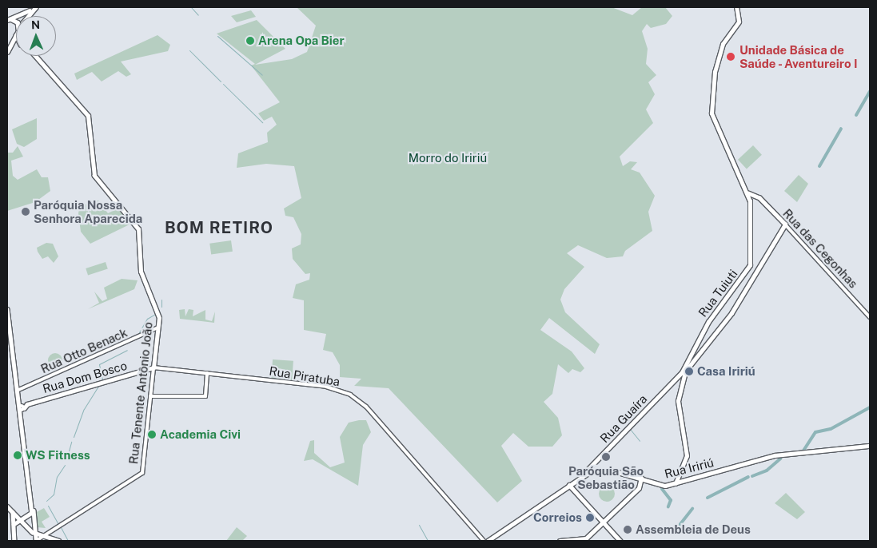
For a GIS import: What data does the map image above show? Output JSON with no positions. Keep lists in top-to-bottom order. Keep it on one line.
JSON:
{"streets":{"main road":["Rua das Cegonhas","Rua Tuiuti","Rua Otto Benack","Rua Piratuba","Rua Dom Bosco","Rua Tenente Antônio João","Rua Guaíra","Rua Iririú"]},"crossings":[["Rua Tuiuti","Rua Guaíra"],["Rua Otto Benack","Rua Tenente Antônio João"],["Rua Piratuba","Rua Dom Bosco"],["Rua Piratuba","Rua Tenente Antônio João"],["Rua Dom Bosco","Rua Tenente Antônio João"],["Rua Guaíra","Rua Iririú"]],"districts":["BOM RETIRO"],"parks":["Morro do Iririú"],"places":["Arena Opa Bier","Unidade Básica de Saúde - Aventureiro I","Paróquia Nossa Senhora Aparecida","Casa Iririú","Academia Civi","WS Fitness","Paróquia São Sebastião","Correios","Assembleia de Deus"],"north":"top"}
